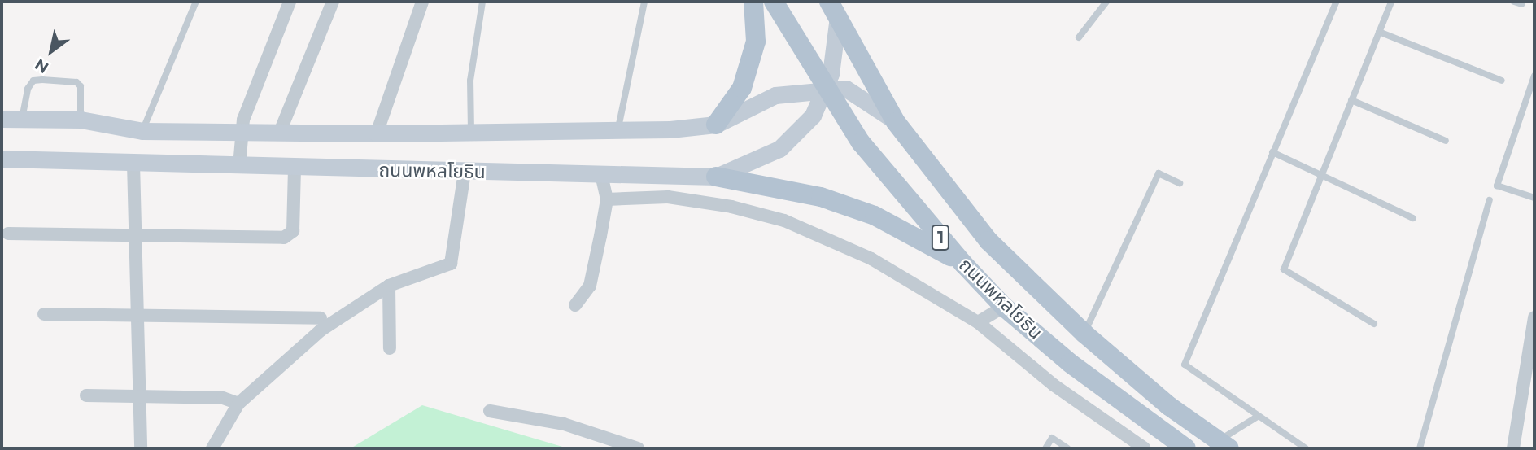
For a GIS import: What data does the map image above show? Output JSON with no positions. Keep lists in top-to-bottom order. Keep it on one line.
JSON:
{"streets":{"main road":["ถนนพหลโยธิน","1"]},"north":"bottom left"}
